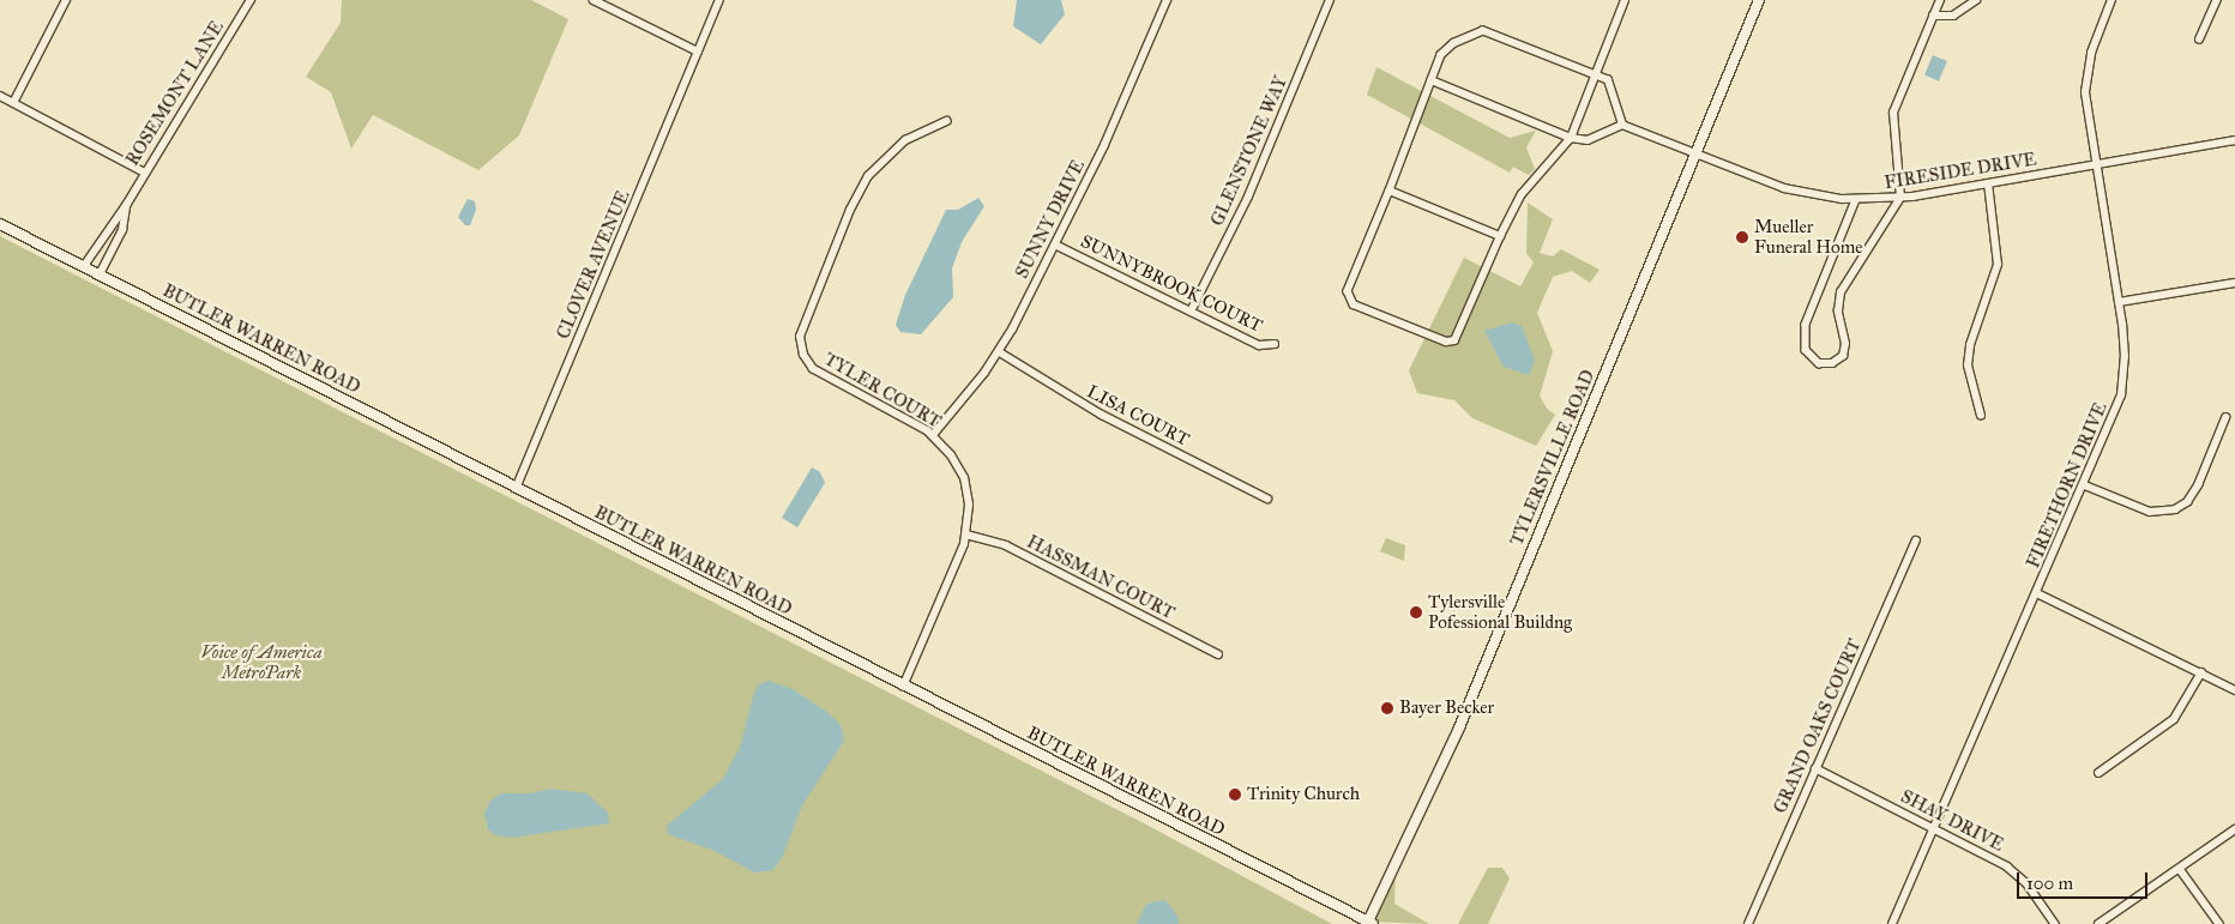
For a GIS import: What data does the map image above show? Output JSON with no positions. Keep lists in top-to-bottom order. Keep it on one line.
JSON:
{"streets":{"main road":["BUTLER WARREN ROAD","TYLERSVILLE ROAD"],"street":["ROSEMONT LANE","GLENSTONE WAY","FIRESIDE DRIVE","SUNNY DRIVE","CLOVER AVENUE","SUNNYBROOK COURT","TYLER COURT","LISA COURT","FIRETHORN DRIVE","HASSMAN COURT","GRAND OAKS COURT","SHAY DRIVE"]},"crossings":[["ROSEMONT LANE","BUTLER WARREN ROAD"],["GLENSTONE WAY","SUNNYBROOK COURT"],["FIRESIDE DRIVE","TYLERSVILLE ROAD"],["FIRESIDE DRIVE","FIRETHORN DRIVE"],["SUNNY DRIVE","SUNNYBROOK COURT"],["SUNNY DRIVE","TYLER COURT"],["SUNNY DRIVE","LISA COURT"],["CLOVER AVENUE","BUTLER WARREN ROAD"],["BUTLER WARREN ROAD","TYLER COURT"],["BUTLER WARREN ROAD","TYLERSVILLE ROAD"],["TYLER COURT","HASSMAN COURT"],["FIRETHORN DRIVE","SHAY DRIVE"],["GRAND OAKS COURT","SHAY DRIVE"]],"parks":["Voice of America MetroPark"],"places":["Mueller Funeral Home","Tylersville Pofessional Buildng","Bayer Becker","Trinity Church"],"scale_bar":"100 m"}
